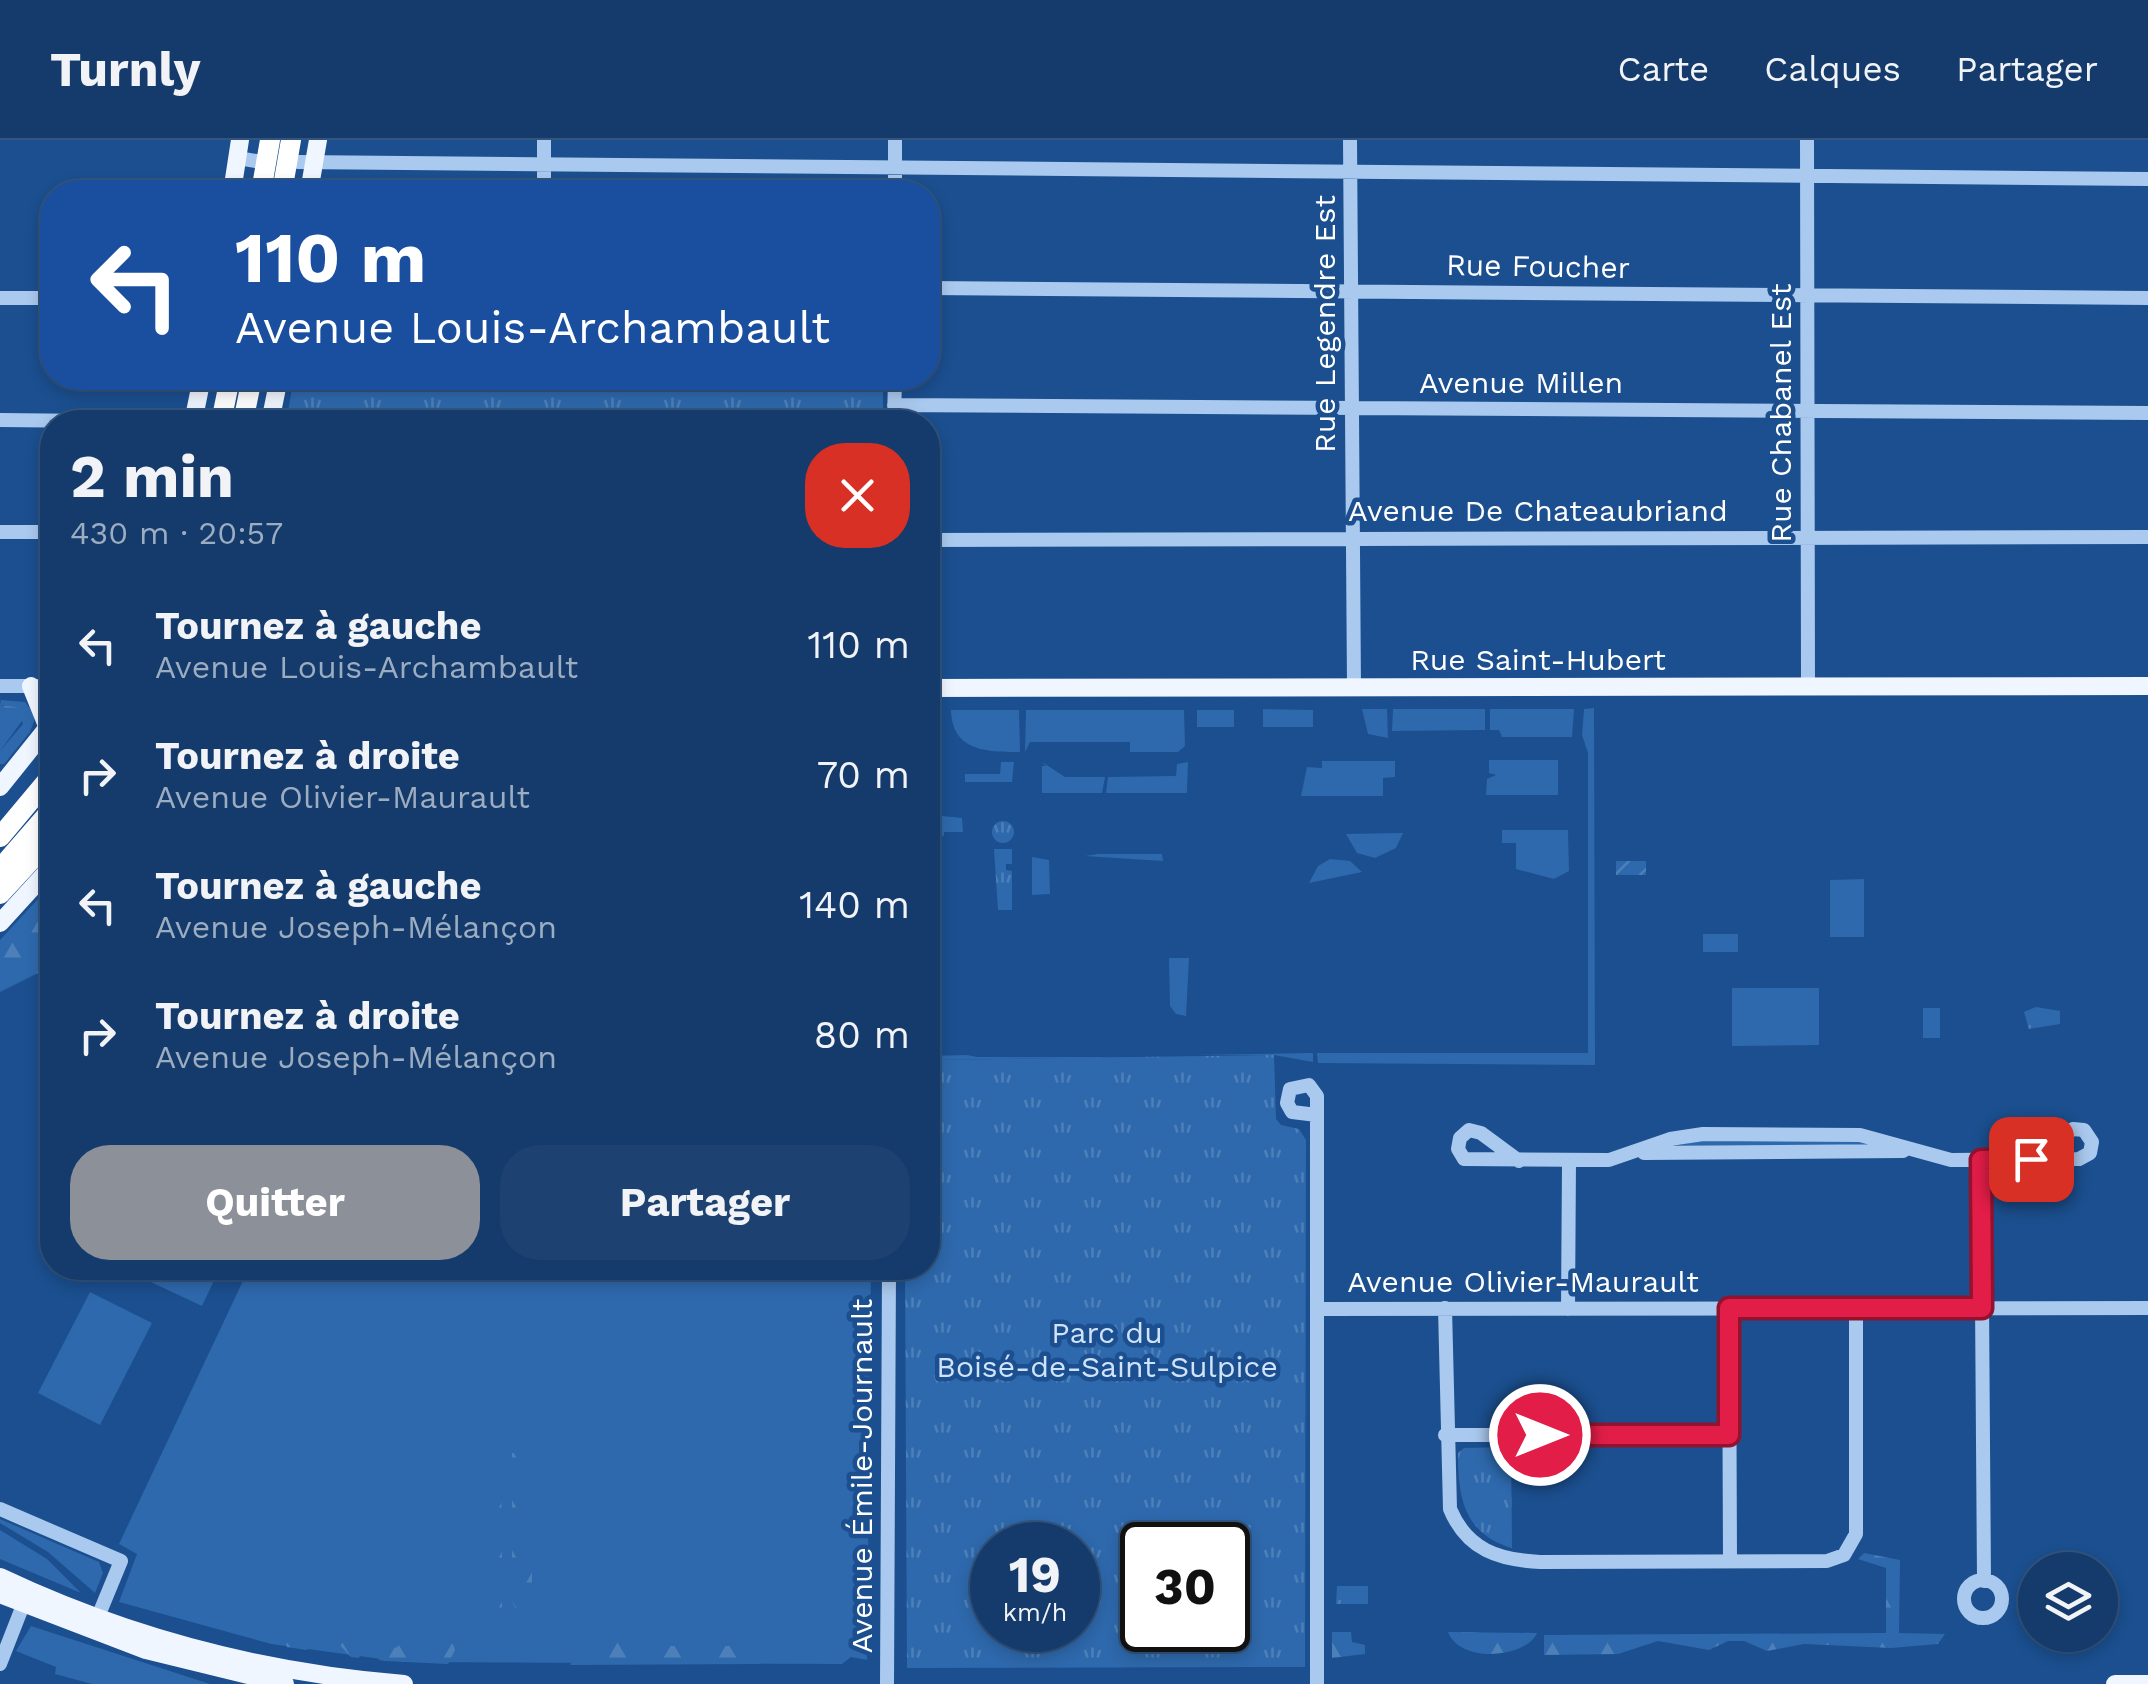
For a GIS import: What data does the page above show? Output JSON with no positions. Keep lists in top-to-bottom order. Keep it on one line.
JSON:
{"streets":{"main road":["Rue Saint-Hubert"],"street":["Rue Foucher","Rue Legendre Est","Avenue Millen","Rue Chabanel Est","Avenue De Chateaubriand","Avenue Olivier-Maurault","Avenue Émile-Journault"]},"crossings":[["Rue Foucher","Rue Legendre Est"],["Rue Foucher","Rue Chabanel Est"],["Rue Legendre Est","Avenue Millen"],["Rue Legendre Est","Avenue De Chateaubriand"],["Rue Legendre Est","Rue Saint-Hubert"],["Avenue Millen","Rue Chabanel Est"],["Rue Chabanel Est","Avenue De Chateaubriand"],["Rue Chabanel Est","Rue Saint-Hubert"]],"parks":["Parc du Boisé-de-Saint-Sulpice"],"page":{"header":"Turnly","nav":["Carte","Calques","Partager"],"turn":["110 m","Avenue Louis-Archambault"],"heading":["2 min","430 m · 20:57"],"list":[{"name":"Tournez à gauche","note":"Avenue Louis-Archambault","value":"110 m"},{"name":"Tournez à droite","note":"Avenue Olivier-Maurault","value":"70 m"},{"name":"Tournez à gauche","note":"Avenue Joseph-Mélançon","value":"140 m"},{"name":"Tournez à droite","note":"Avenue Joseph-Mélançon","value":"80 m"}],"buttons":["Quitter","Partager"],"speed":"19 km/h","limit":"30"}}
